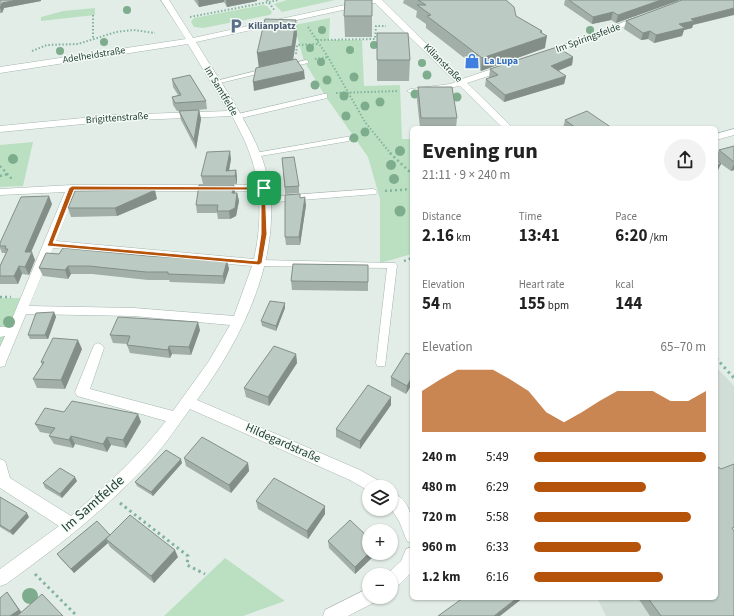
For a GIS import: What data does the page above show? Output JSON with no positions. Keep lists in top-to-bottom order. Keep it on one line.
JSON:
{"streets":{"street":["Im Spiringsfelde","Adelheidstraße","Kilianstraße","Im Samtfelde","Brigittenstraße","Hildegardstraße"]},"crossings":[["Adelheidstraße","Im Samtfelde"],["Im Samtfelde","Brigittenstraße"],["Im Samtfelde","Hildegardstraße"]],"places":{"parking":["Kilianplatz"],"shop":["La Lupa"]},"page":{"heading":["Evening run","21:11 · 9 × 240 m"],"stats":[["Distance","2.16 km"],["Time","13:41"],["Pace","6:20 /km"],["Elevation","54 m"],["Heart rate","155 bpm"],["kcal","144"]],"chart":["Elevation","65–70 m"],"list":[{"name":"240 m","note":"5:49"},{"name":"480 m","note":"6:29"},{"name":"720 m","note":"5:58"},{"name":"960 m","note":"6:33"},{"name":"1.2 km","note":"6:16"}],"map_buttons":["+","−"]}}
